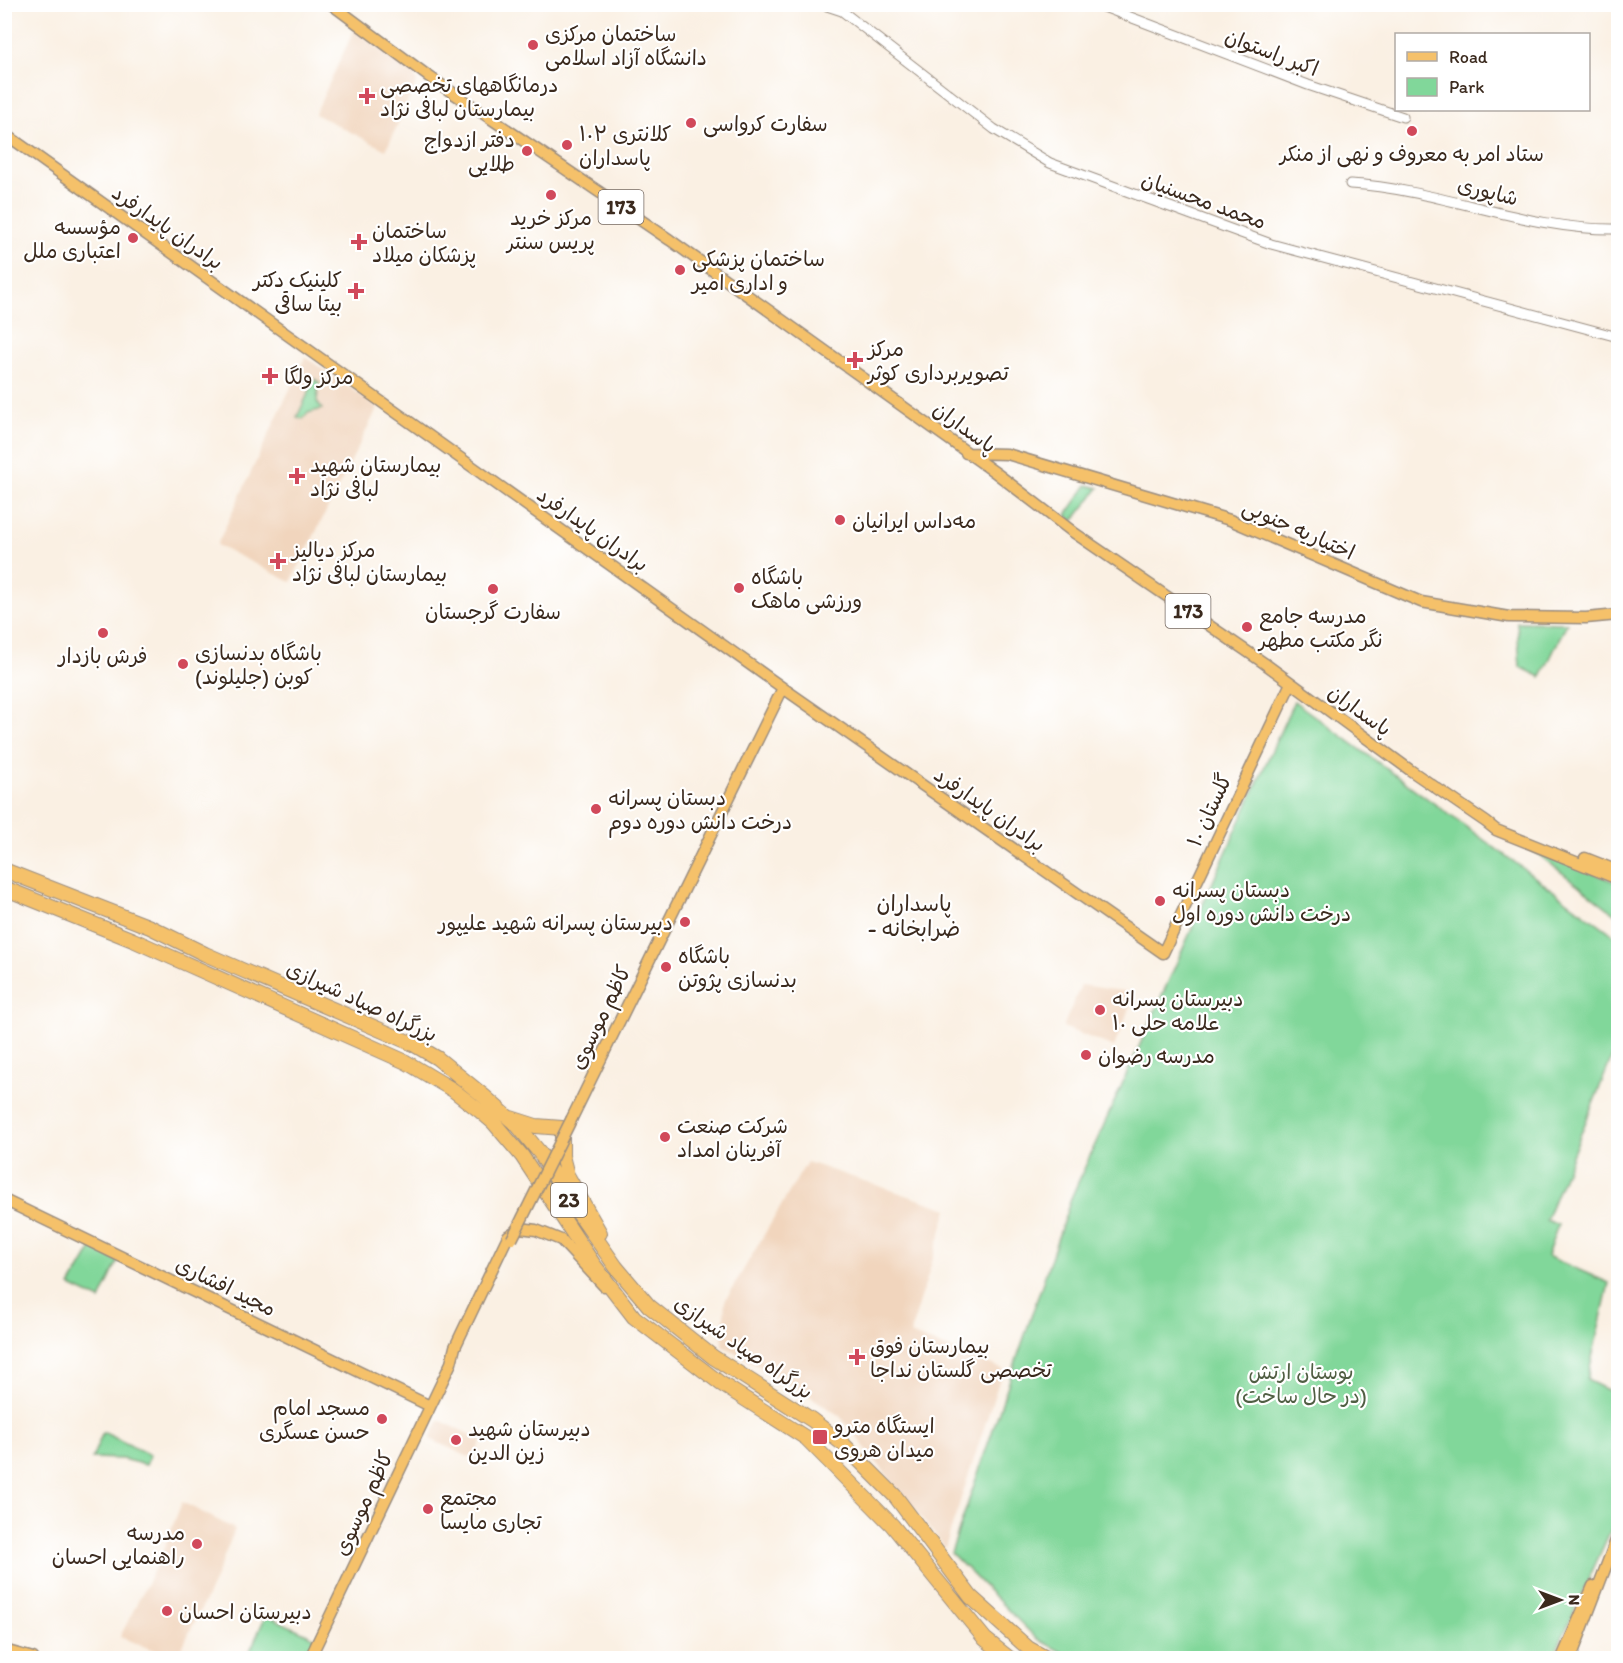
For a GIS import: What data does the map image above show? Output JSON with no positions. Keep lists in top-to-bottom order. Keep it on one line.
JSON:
{"streets":{"highway":["بزرگراه صیاد شیرازی","23"],"main road":["173","برادران پایدارفرد","پاسداران","اختیاریه جنوبی","گلستان ۱۰","کاظم موسوی","مجید افشاری"],"street":["اکبر راستوان","شاپوری","محمد محسنیان"]},"crossings":[["برادران پایدارفرد","گلستان ۱۰"],["برادران پایدارفرد","کاظم موسوی"],["پاسداران","اختیاریه جنوبی"],["پاسداران","گلستان ۱۰"],["کاظم موسوی","مجید افشاری"]],"districts":["پاسداران - ضرابخانه"],"parks":["بوستان ارتش (در حال ساخت)"],"places":{"other":["ساختمان مرکزی دانشگاه آزاد اسلامی","سفارت کرواسی","ستاد امر به معروف و نهی از منکر","کلانتری ۱۰۲ پاسداران","دفتر ازدواج طلایی","مرکز خرید پریس سنتر","مؤسسه اعتباری ملل","ساختمان پزشکی و اداری امیر","مه‌داس ایرانیان","باشگاه ورزشی ماهک","سفارت گرجستان","مدرسه جامع نگر مکتب مطهر","فرش بازدار","باشگاه بدنسازی کوبن (جلیلوند)","دبستان پسرانه درخت دانش دوره دوم","دبستان پسرانه درخت دانش دوره اول","دبیرستان پسرانه شهید علیپور","باشگاه بدنسازی پژوتن","دبیرستان پسرانه علامه حلی ۱۰","مدرسه رضوان","شرکت صنعت آفرینان امداد","مسجد امام حسن عسگری","دبیرستان شهید زین الدین","مجتمع تجاری مايسا","مدرسه راهنمایی احسان","دبیرستان احسان"],"health":["درمانگاههای تخصصی بیمارستان لبافی نژاد","ساختمان پزشکان میلاد","کلینیک دکتر بیتا ساقی","مرکز تصویربرداری کوثر","مرکز ولگا","بیمارستان شهید لبافی نژاد","مرکز دیالیز بیمارستان لبافی نژاد","بیمارستان فوق تخصصی گلستان نداجا"],"transit":["ایستگاه مترو میدان هروی"]},"legend":["Road","Park"],"north":"right"}
